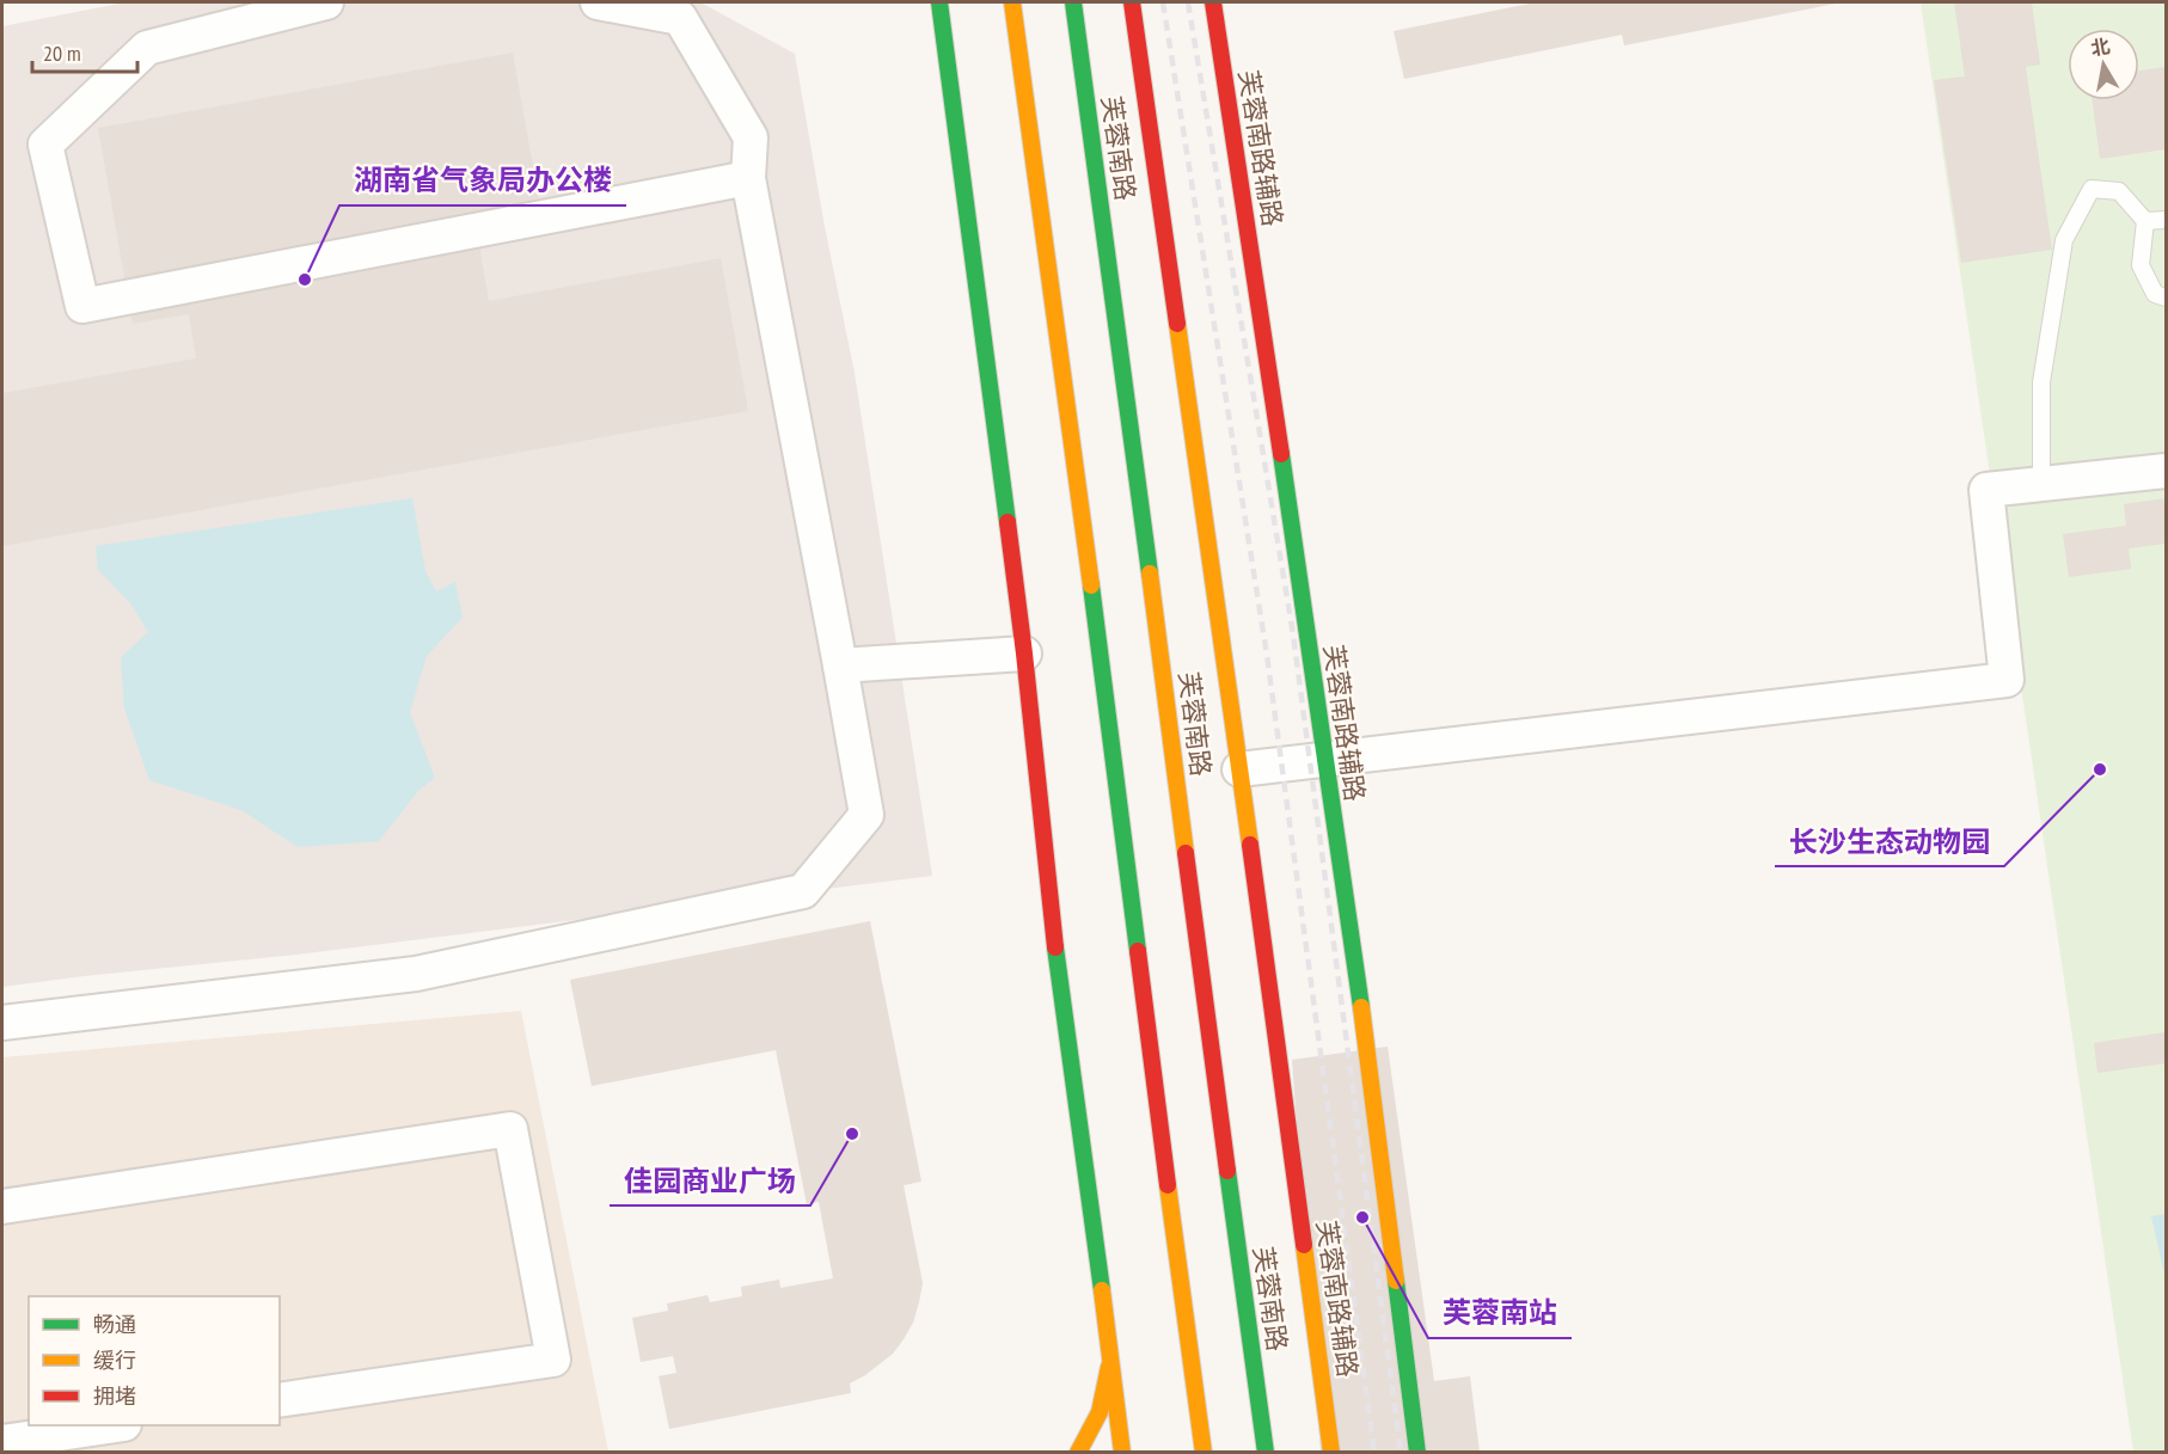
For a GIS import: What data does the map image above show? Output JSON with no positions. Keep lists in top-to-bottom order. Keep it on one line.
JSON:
{"streets":{"main road":["芙蓉南路","芙蓉南路辅路"]},"places":["湖南省气象局办公楼","长沙生态动物园","佳园商业广场","芙蓉南站"],"legend":["畅通","缓行","拥堵"],"scale_bar":"20 m","north":"top"}
